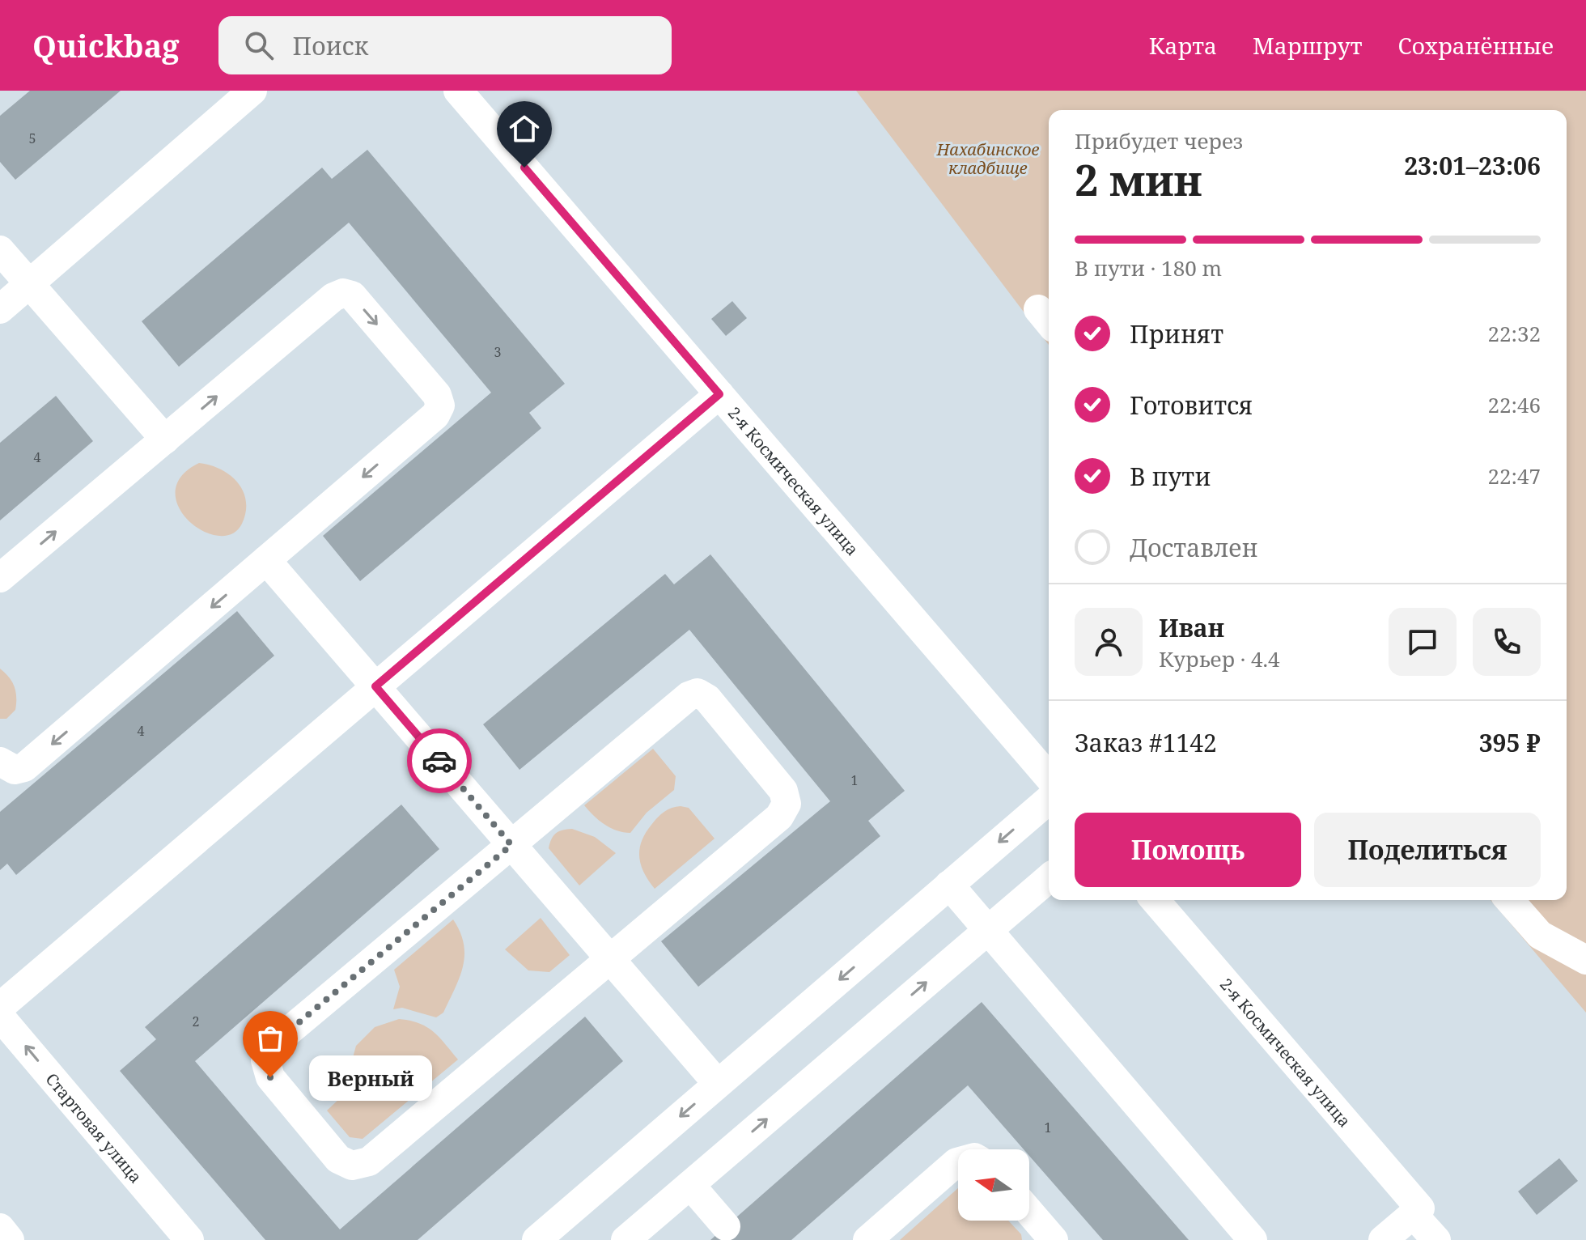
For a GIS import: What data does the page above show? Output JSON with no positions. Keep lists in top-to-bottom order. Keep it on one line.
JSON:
{"streets":{"street":["2-я Космическая улица","Стартовая улица"]},"one_way":["Стартовая улица"],"parks":["Нахабинское кладбище"],"places":["Верный"],"house_numbers":["5","3","4","4","1","2","1"],"north":"left","page":{"header":"Quickbag","search":"Поиск","nav":["Карта","Маршрут","Сохранённые"],"heading":["2 мин","Прибудет через","23:01–23:06"],"panel":["Иван","Курьер · 4.4","Заказ #1142","395 ₽"],"bar":"В пути · 180 m","list":[["Принят","22:32"],["Готовится","22:46"],["В пути","22:47"],"Доставлен"],"buttons":["Помощь","Поделиться"],"bubble":"Верный"}}
